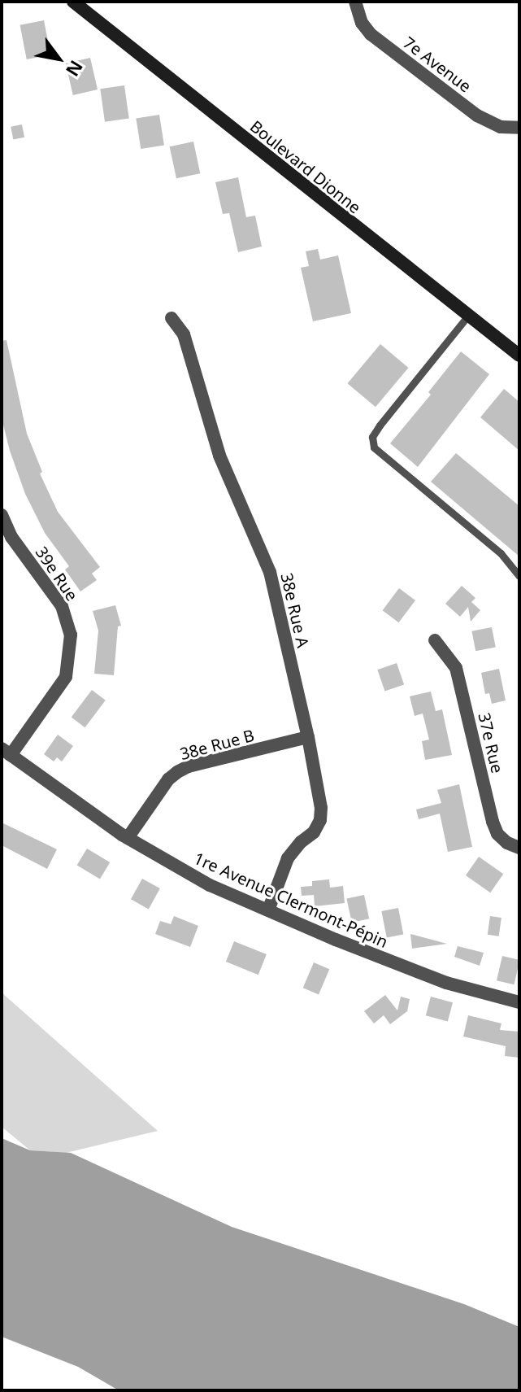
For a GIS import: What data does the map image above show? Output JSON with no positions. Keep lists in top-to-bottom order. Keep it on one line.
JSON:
{"streets":{"main road":["Boulevard Dionne"],"street":["7e Avenue","39e Rue","38e Rue A","37e Rue","38e Rue B","1re Avenue Clermont-Pépin"]},"crossings":[["39e Rue","1re Avenue Clermont-Pépin"],["38e Rue A","38e Rue B"],["38e Rue A","1re Avenue Clermont-Pépin"],["38e Rue B","1re Avenue Clermont-Pépin"]],"north":"bottom right"}
